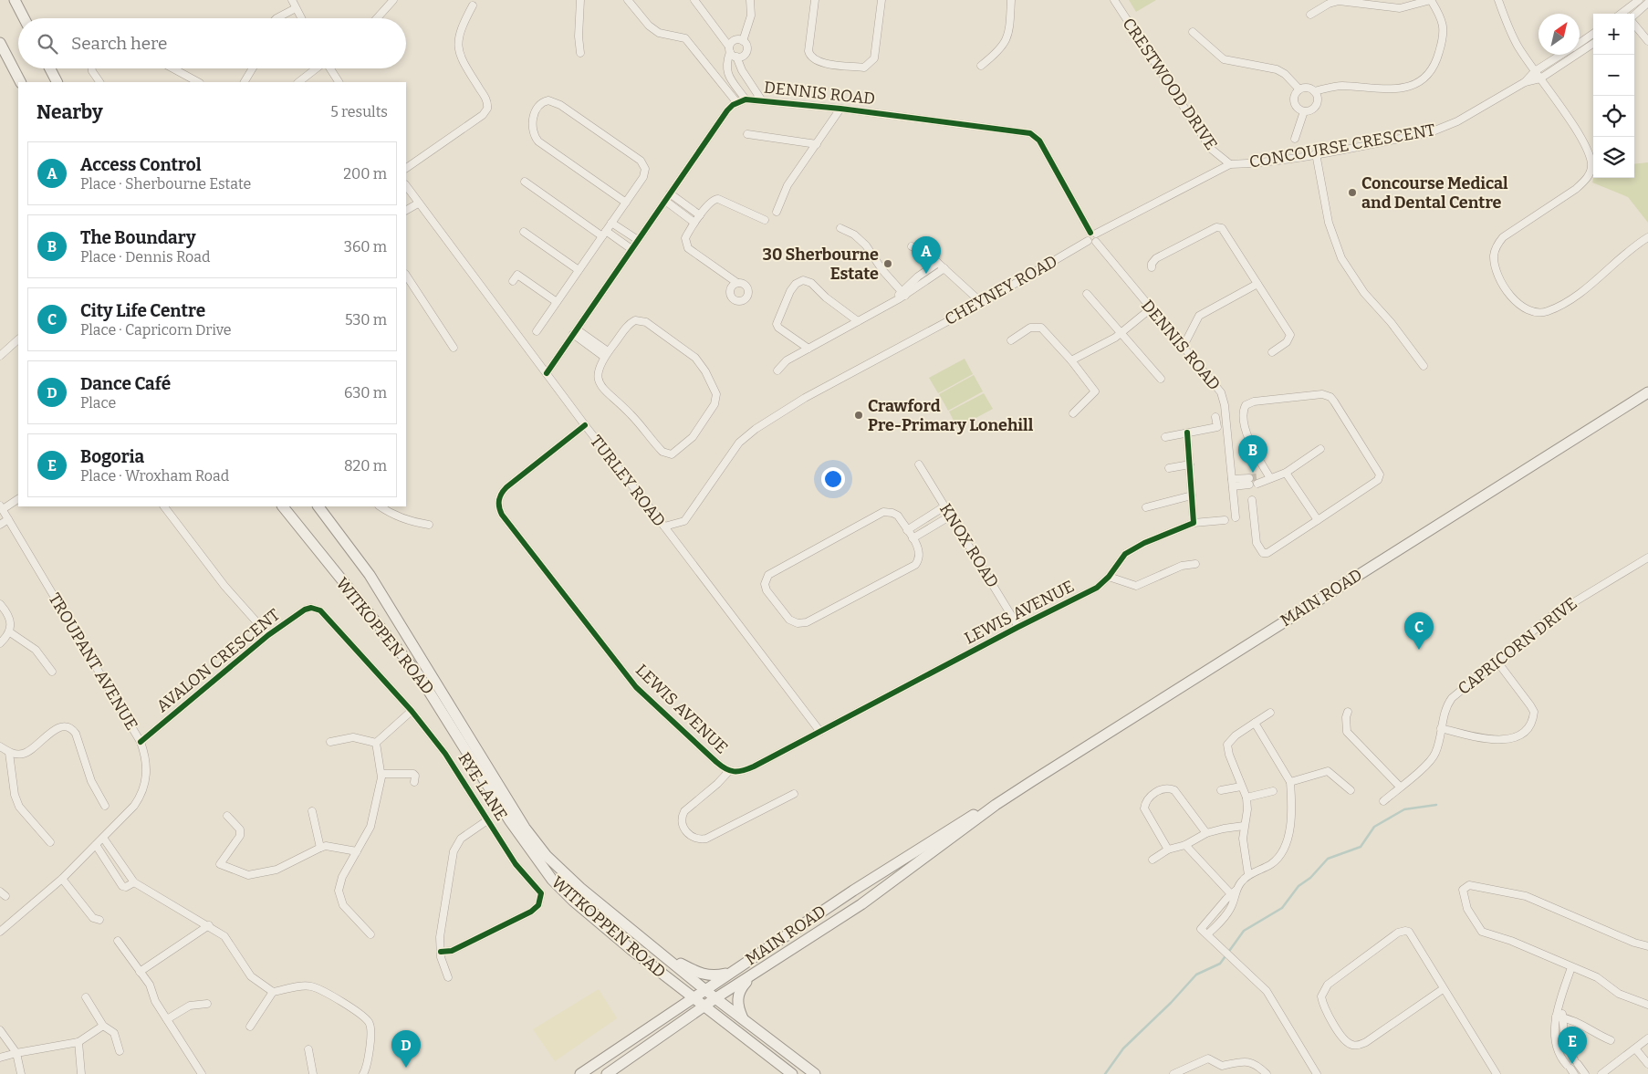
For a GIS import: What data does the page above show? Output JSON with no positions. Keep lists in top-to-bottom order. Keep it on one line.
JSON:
{"streets":{"main road":["MAIN ROAD","WITKOPPEN ROAD"],"street":["CRESTWOOD DRIVE","DENNIS ROAD","CONCOURSE CRESCENT","CHEYNEY ROAD","TURLEY ROAD","KNOX ROAD","LEWIS AVENUE","CAPRICORN DRIVE","AVALON CRESCENT","TROUPANT AVENUE","RYE LANE"]},"crossings":[["CRESTWOOD DRIVE","CONCOURSE CRESCENT"],["DENNIS ROAD","CHEYNEY ROAD"],["DENNIS ROAD","TURLEY ROAD"],["CHEYNEY ROAD","TURLEY ROAD"],["TURLEY ROAD","LEWIS AVENUE"],["KNOX ROAD","LEWIS AVENUE"],["MAIN ROAD","WITKOPPEN ROAD"],["AVALON CRESCENT","TROUPANT AVENUE"],["AVALON CRESCENT","RYE LANE"]],"places":["Concourse Medical and Dental Centre","30 Sherbourne Estate","Crawford Pre-Primary Lonehill"],"north":"top right","page":{"map_buttons":["+","−"],"search":"Search here","heading":["Nearby","5 results"],"list":[{"mark":"A","name":"Access Control","note":"Place · Sherbourne Estate","value":"200 m"},{"mark":"B","name":"The Boundary","note":"Place · Dennis Road","value":"360 m"},{"mark":"C","name":"City Life Centre","note":"Place · Capricorn Drive","value":"530 m"},{"mark":"D","name":"Dance Café","note":"Place","value":"630 m"},{"mark":"E","name":"Bogoria","note":"Place · Wroxham Road","value":"820 m"}],"pins":["A","B","C","E","D"]}}
